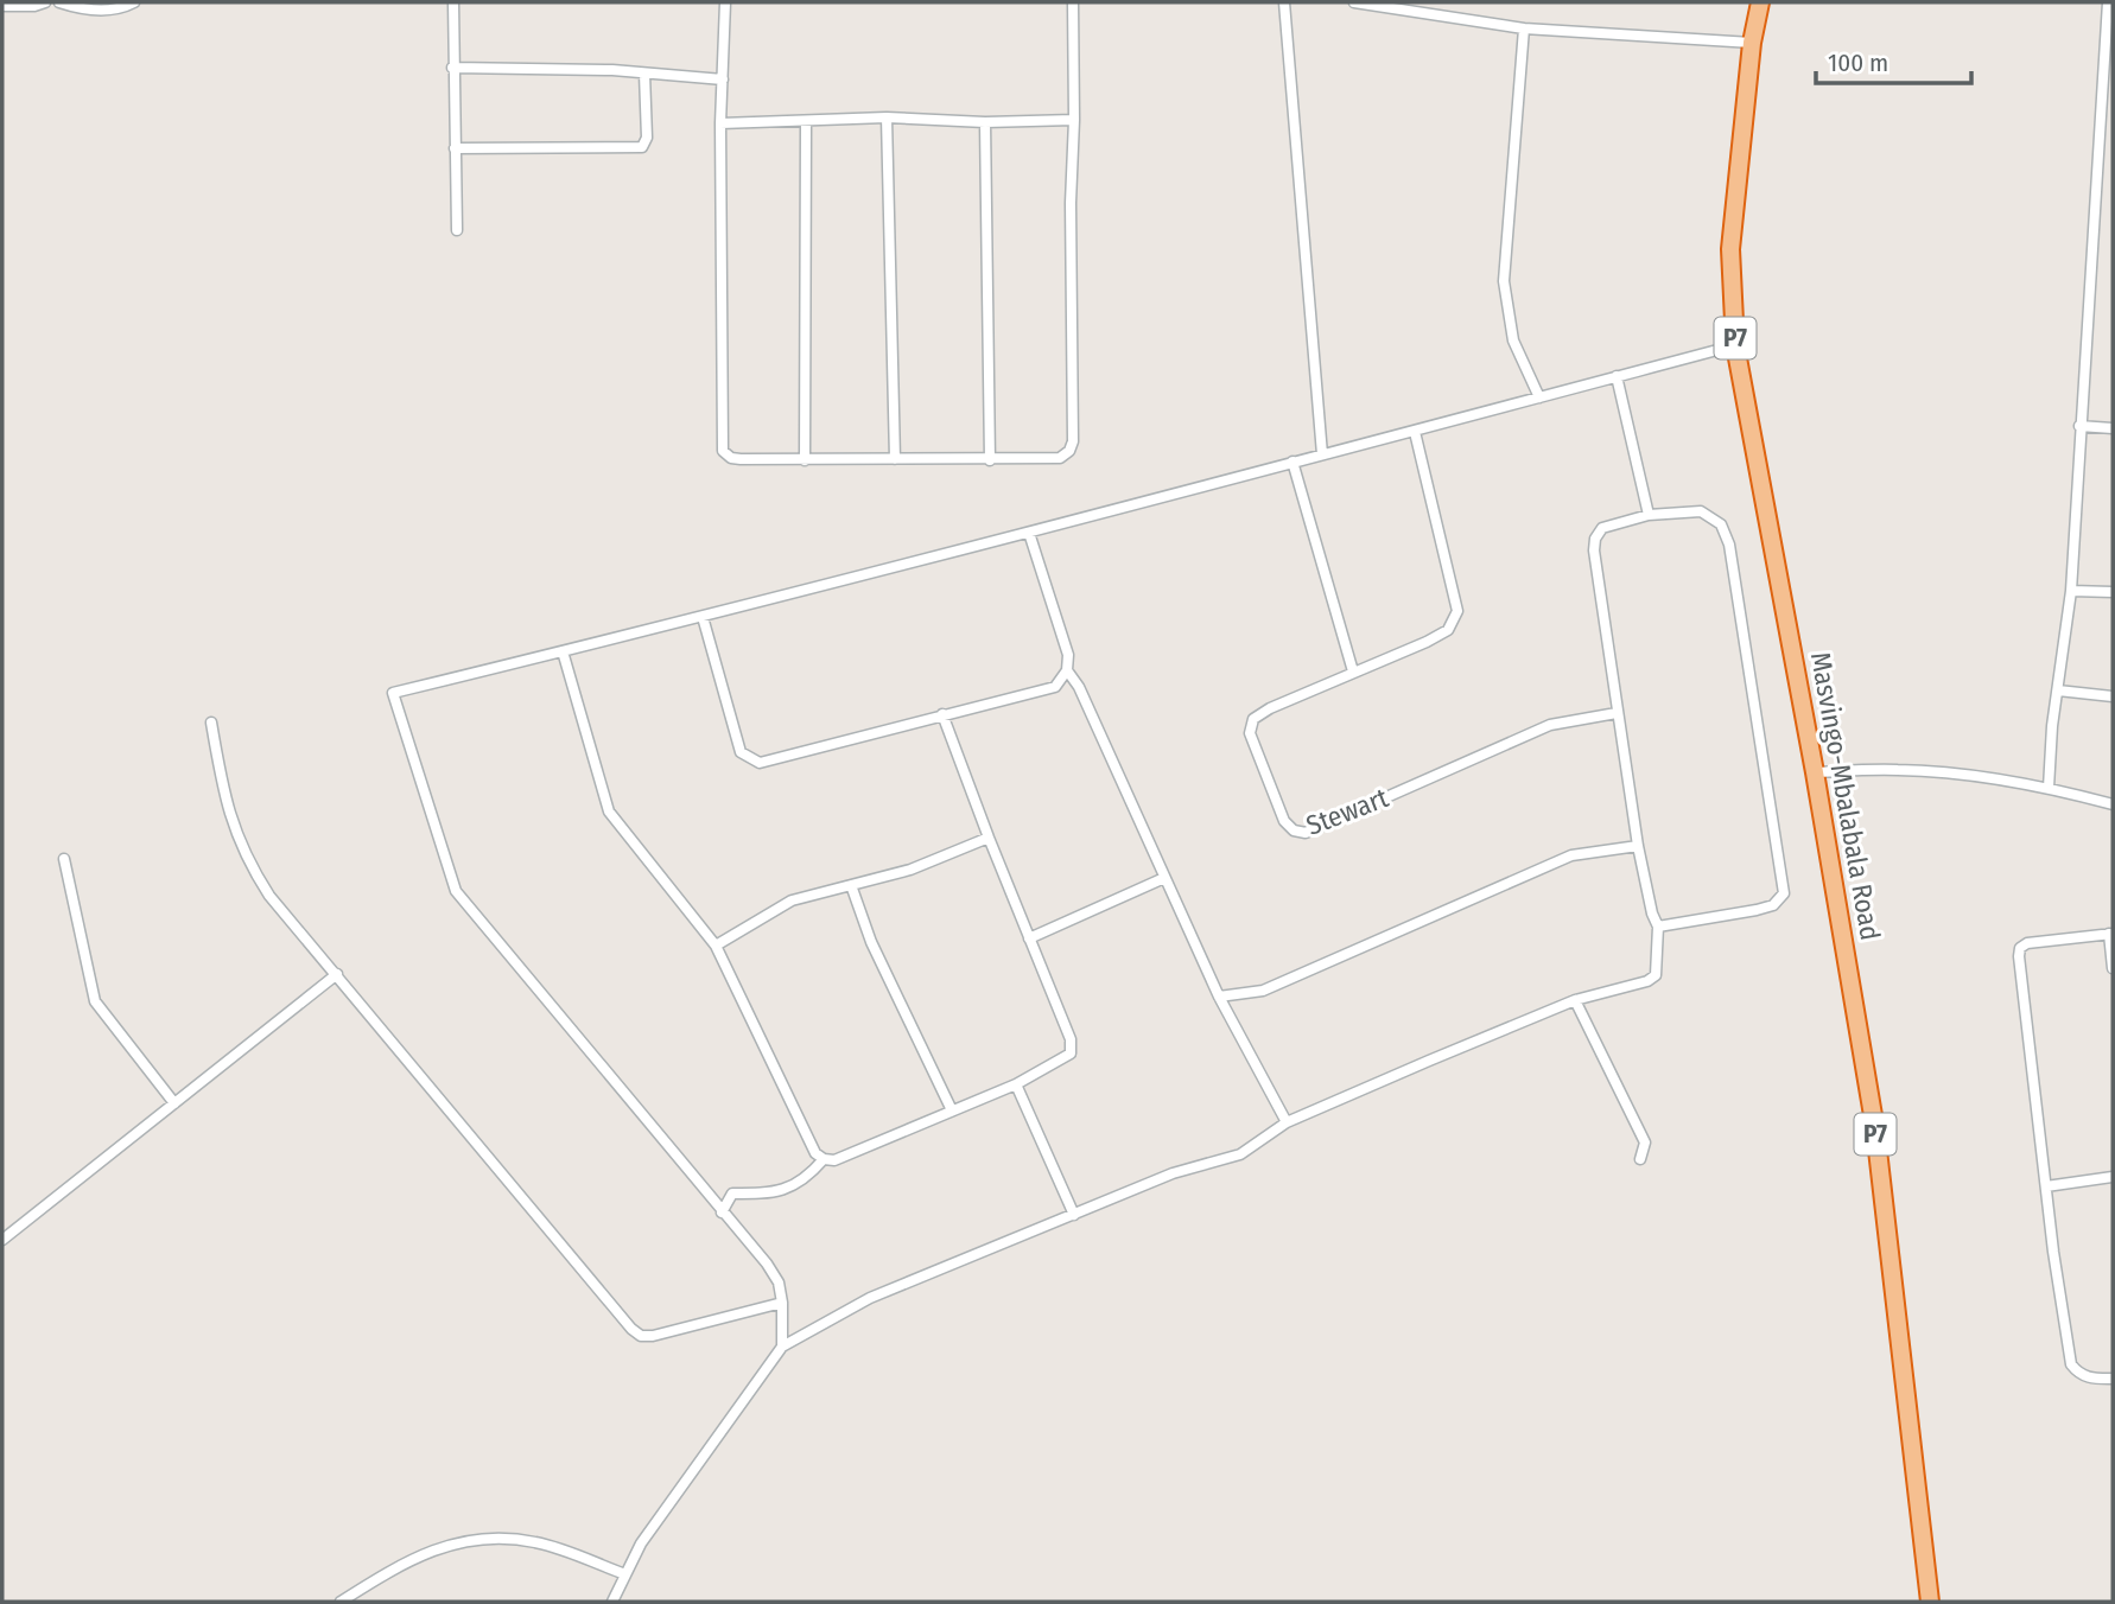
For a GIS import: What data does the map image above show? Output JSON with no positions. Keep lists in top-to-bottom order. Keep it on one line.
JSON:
{"streets":{"highway":["P7","Masvingo-Mbalabala Road"],"street":["Stewart"]},"scale_bar":"100 m"}
